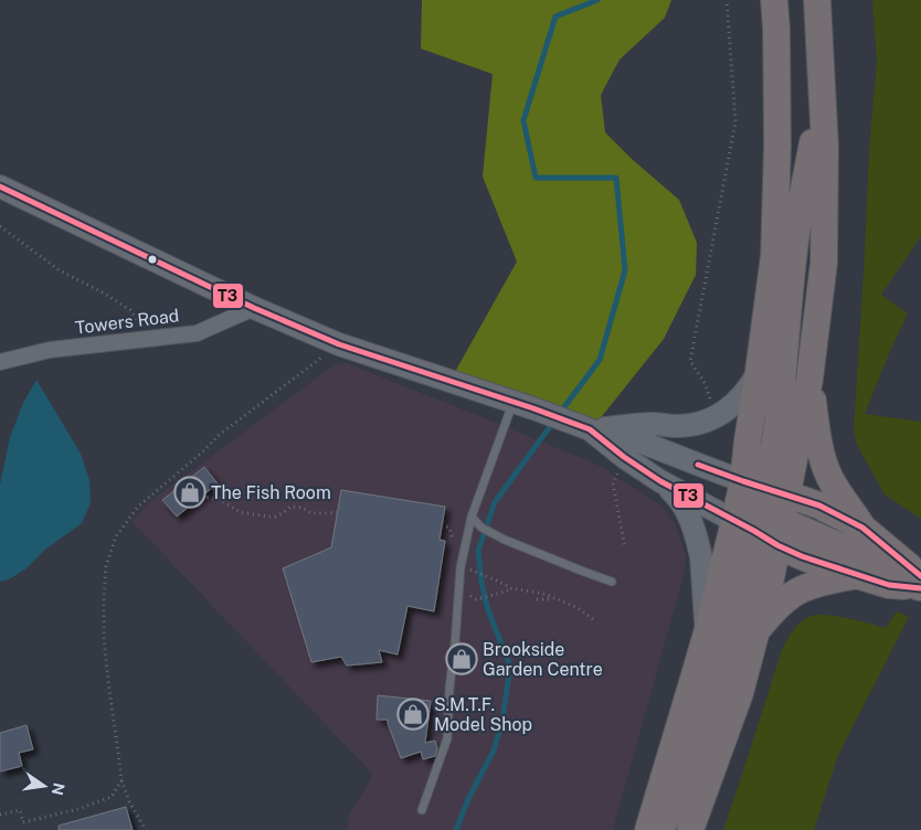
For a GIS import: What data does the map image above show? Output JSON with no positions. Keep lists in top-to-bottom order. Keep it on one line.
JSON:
{"streets":{"street":["Towers Road"]},"places":{"shop":["The Fish Room","Brookside Garden Centre","S.M.T.F. Model Shop"]},"lines":["transit line T3"],"north":"right"}
